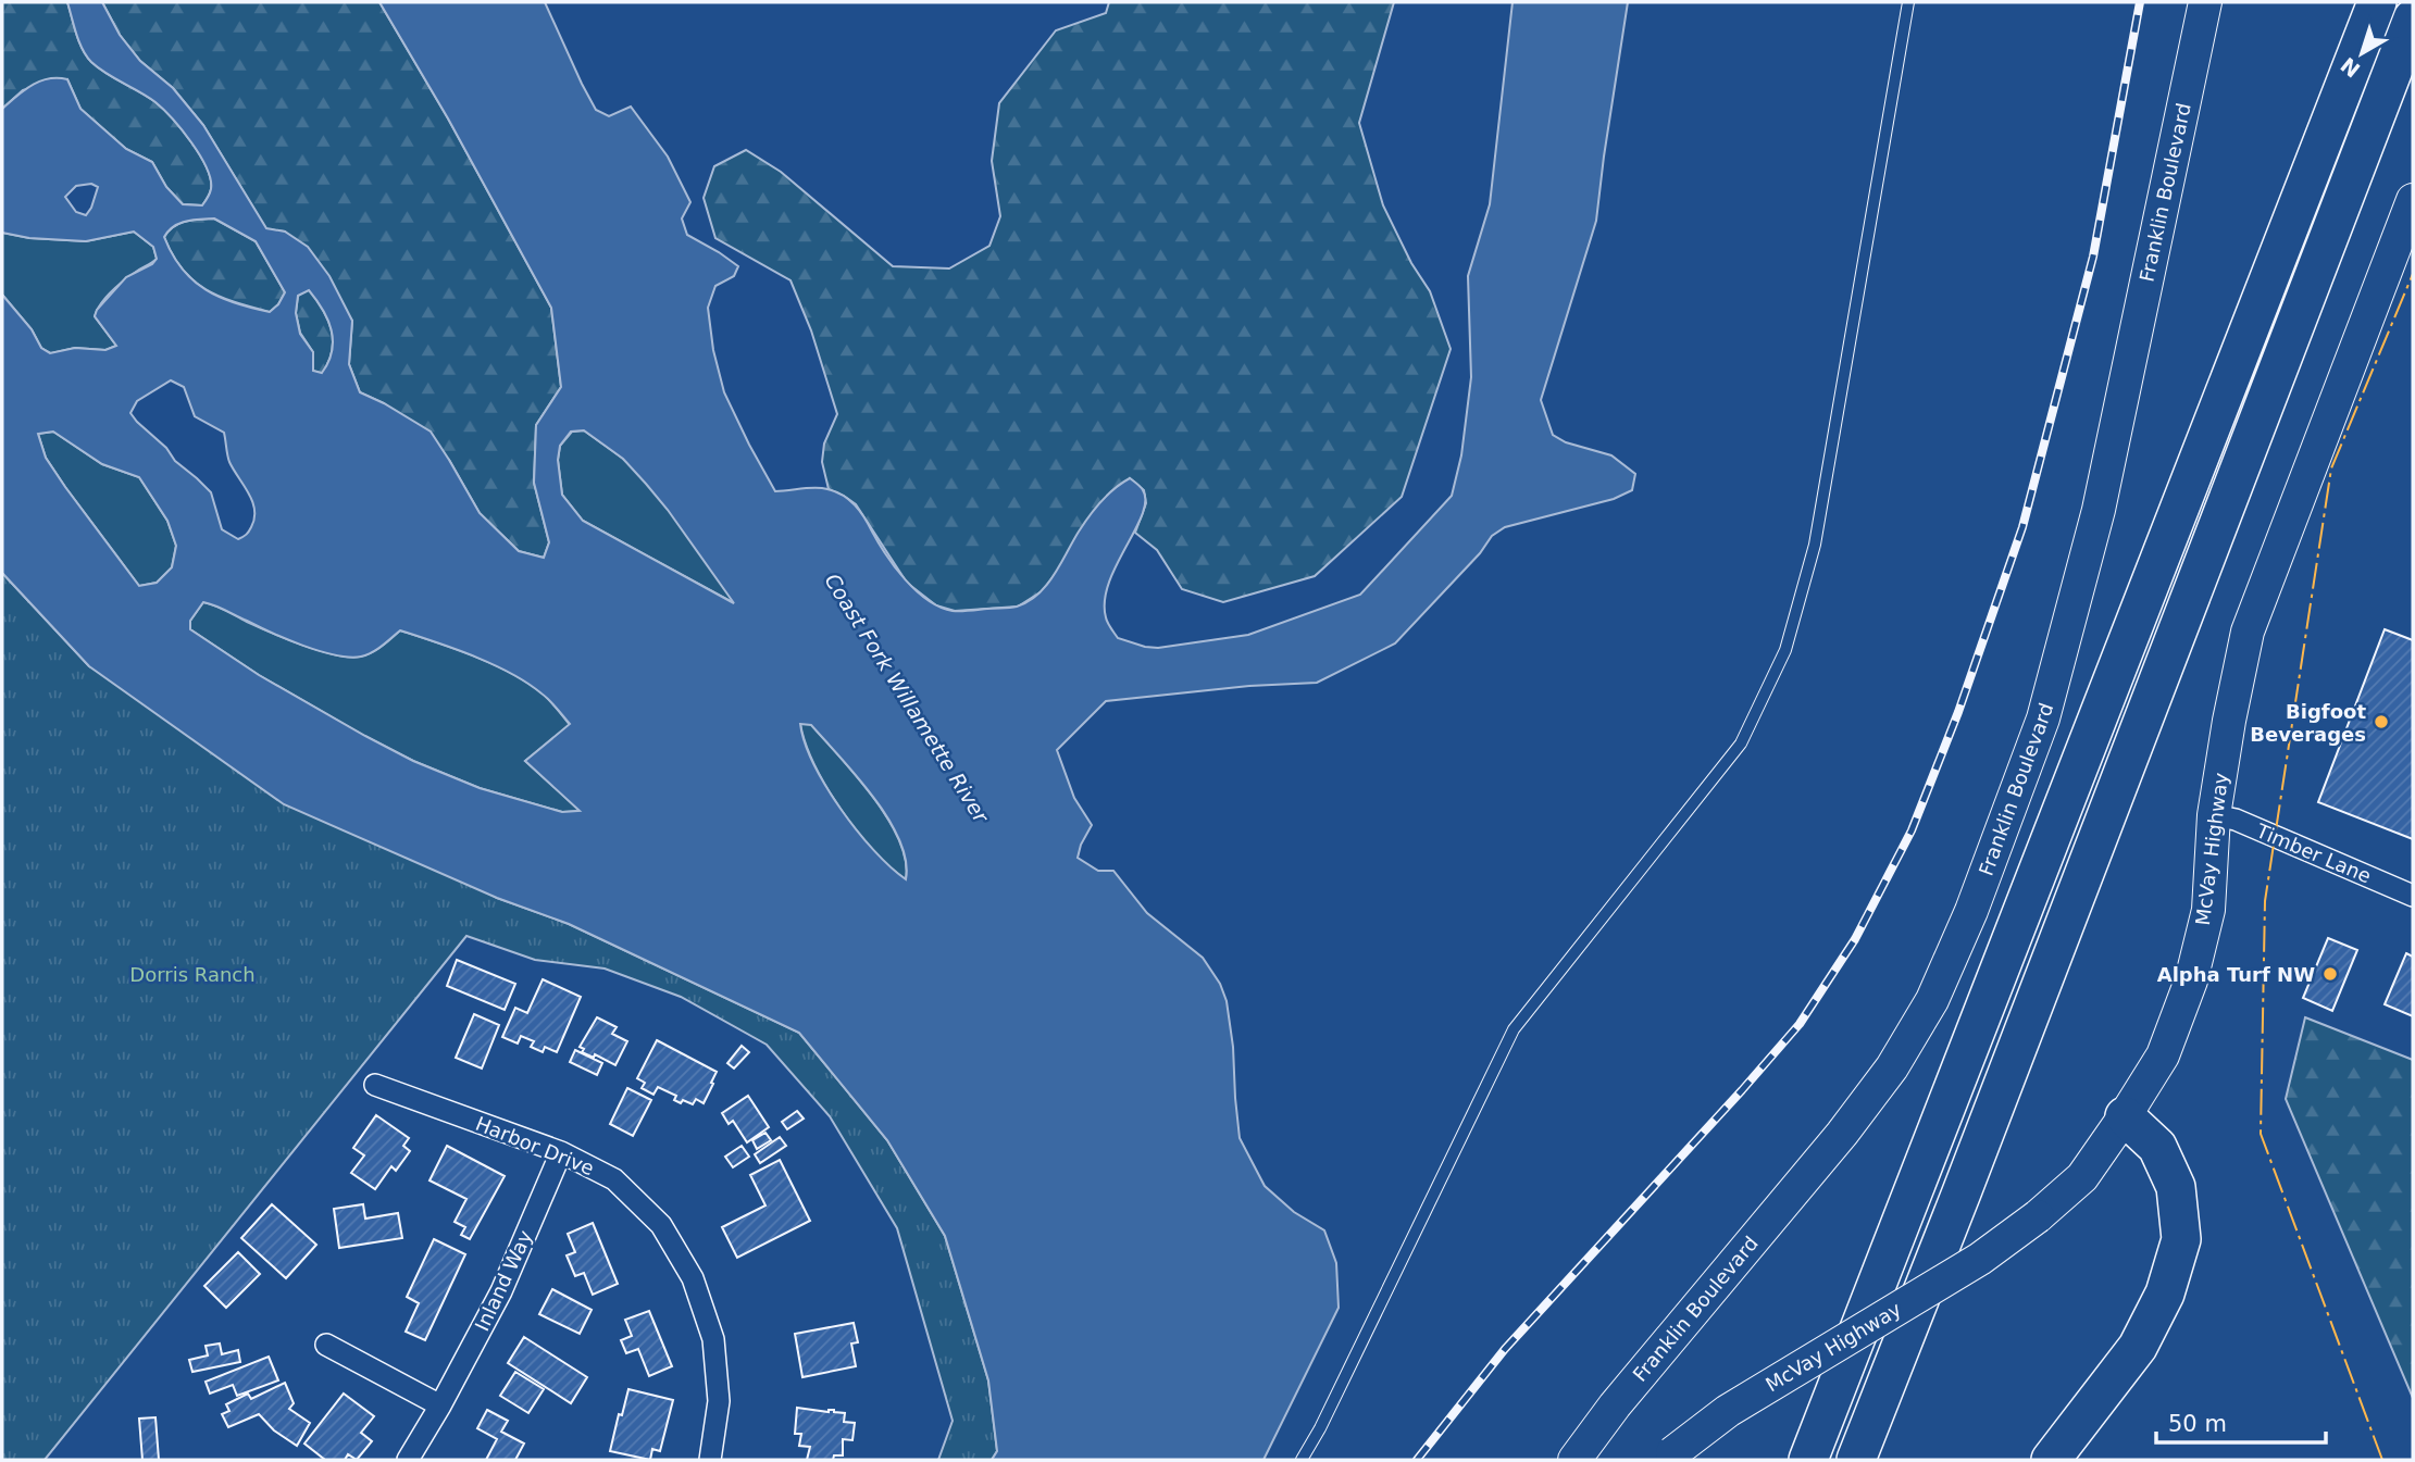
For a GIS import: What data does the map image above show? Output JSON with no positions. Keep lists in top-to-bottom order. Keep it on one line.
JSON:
{"streets":{"main road":["Franklin Boulevard","McVay Highway"],"street":["Timber Lane","Harbor Drive","Inland Way"]},"crossings":[["McVay Highway","Timber Lane"],["Harbor Drive","Inland Way"]],"water":["Coast Fork Willamette River"],"parks":["Dorris Ranch"],"places":["Bigfoot Beverages","Alpha Turf NW"],"scale_bar":"50 m","north":"bottom left"}
